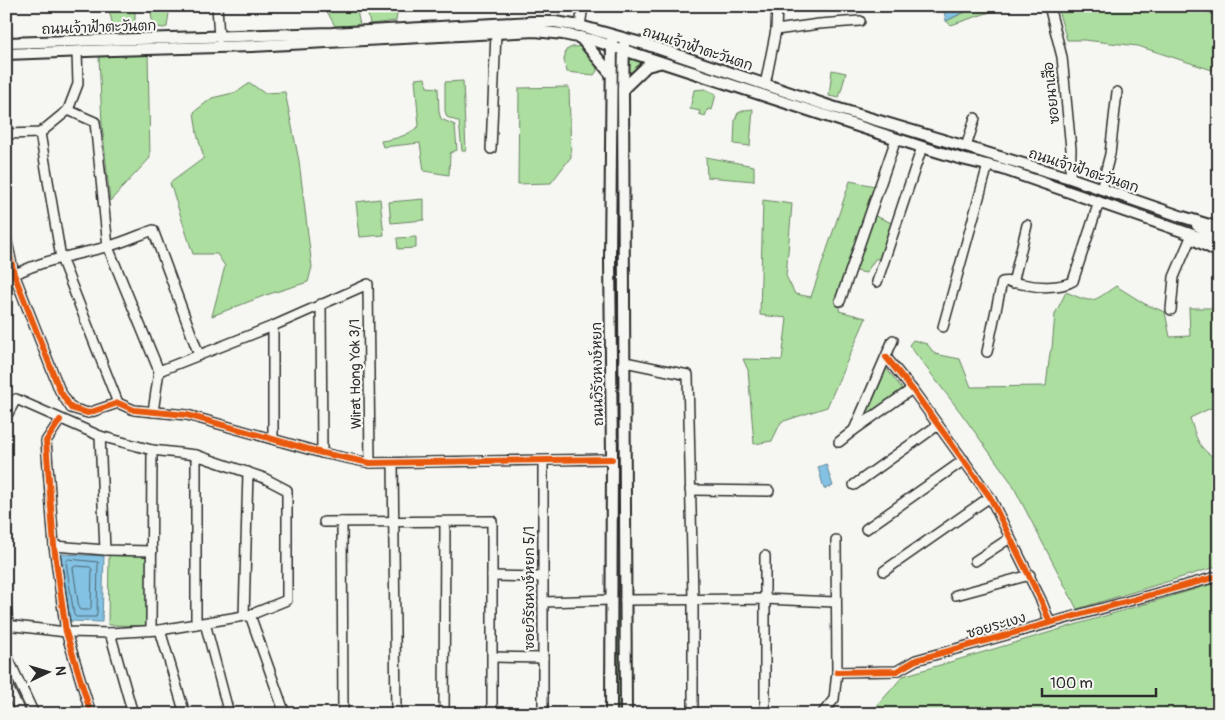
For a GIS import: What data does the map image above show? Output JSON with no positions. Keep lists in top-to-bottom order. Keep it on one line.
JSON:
{"streets":{"main road":["ถนนเจ้าฟ้าตะวันตก","ถนนวิรัชหงษ์หยก"],"street":["ซอยนาเสือ","Wirat Hong Yok 3/1","ซอยวิรัชหงษ์หยก 5/1","ซอยระเงง"]},"crossings":[["ถนนเจ้าฟ้าตะวันตก","ซอยนาเสือ"],["ถนนเจ้าฟ้าตะวันตก","ถนนวิรัชหงษ์หยก"]],"scale_bar":"100 m","north":"right"}
